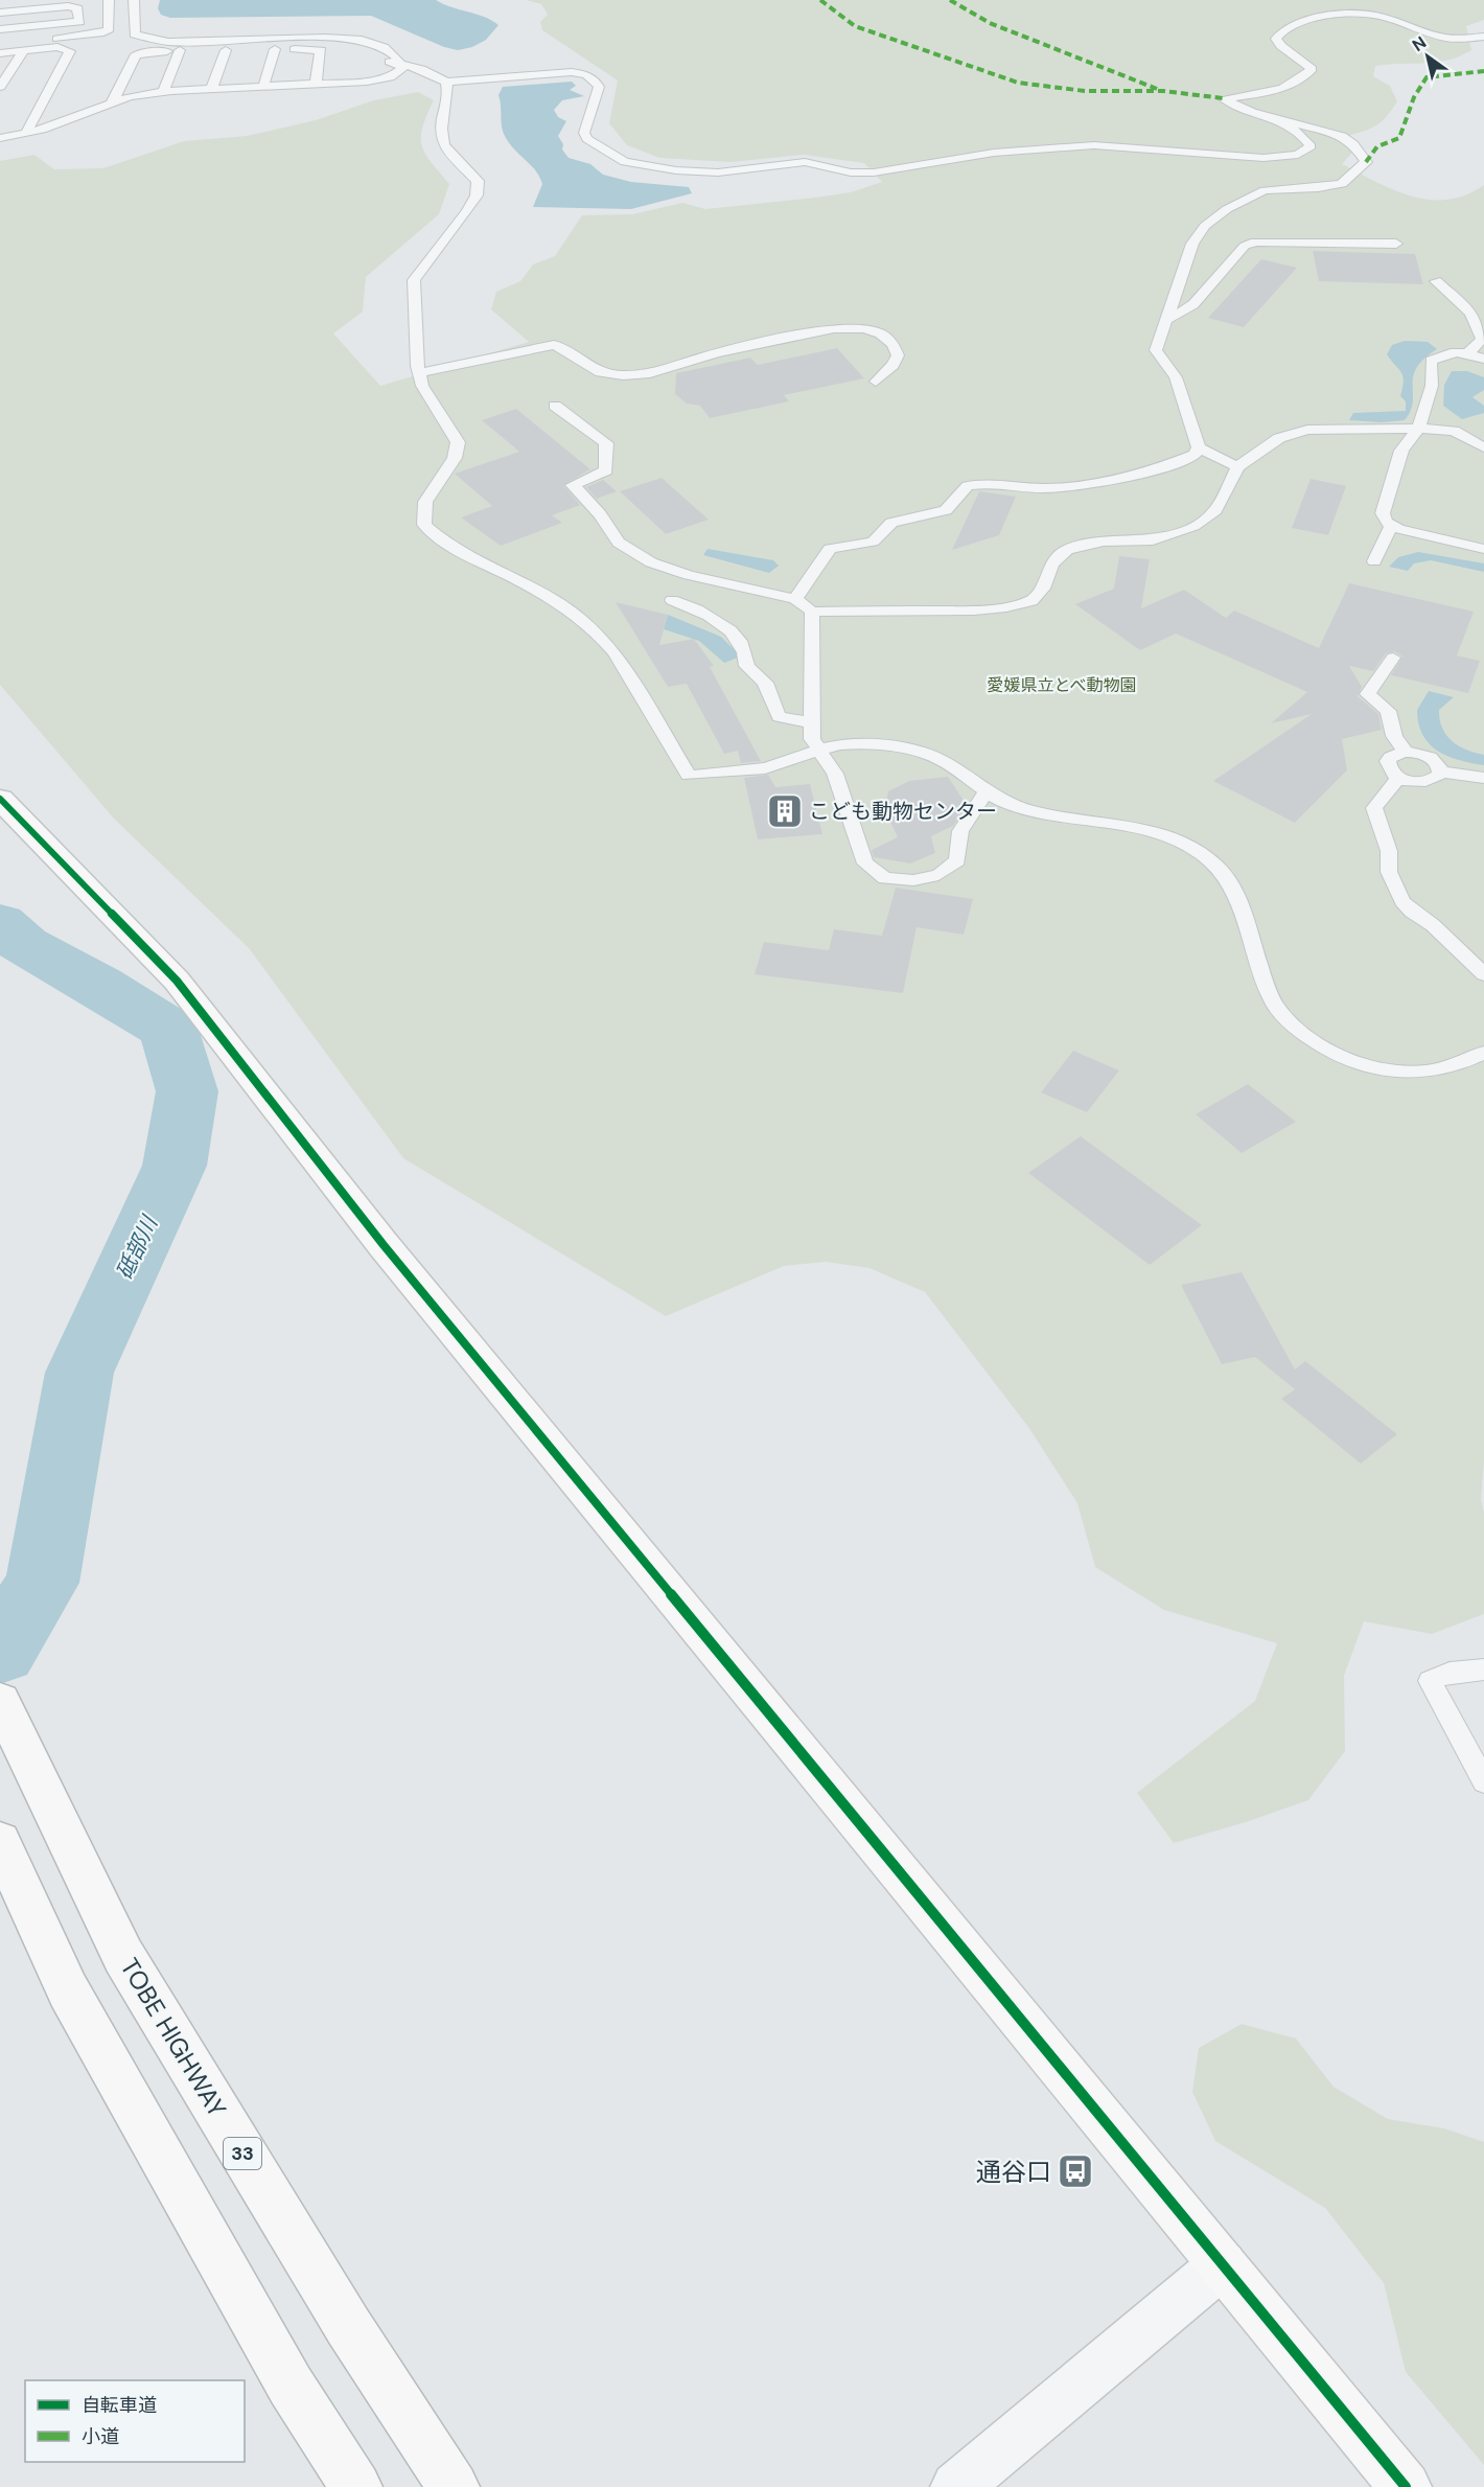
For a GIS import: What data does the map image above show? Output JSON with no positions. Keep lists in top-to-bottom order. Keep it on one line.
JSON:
{"streets":{"main road":["TOBE HIGHWAY","33"]},"water":["砥部川"],"parks":["愛媛県立とべ動物園"],"places":{"building":["こども動物センター"],"bus stop":["通谷口"]},"legend":["自転車道","小道"],"north":"top left"}
